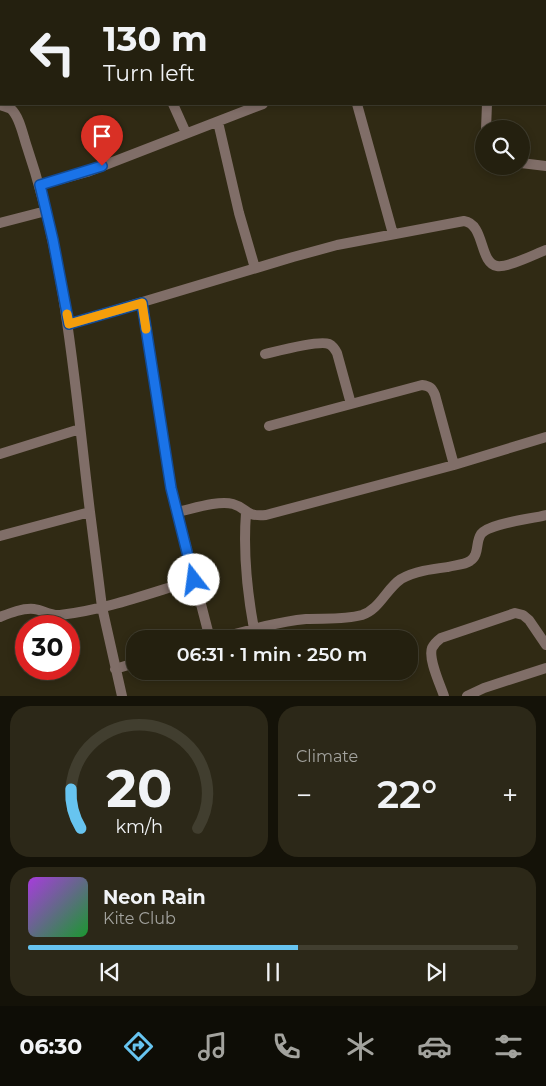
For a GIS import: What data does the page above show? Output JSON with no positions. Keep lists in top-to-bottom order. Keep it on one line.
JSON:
{"page":{"turn":["130 m","Turn left"],"limit":"30","trip":"06:31 · 1 min · 250 m","tile":"Climate","heat":["−","22°","+"],"song":["Neon Rain","Kite Club"],"tabs":"06:30","gauge":["20","km/h"]}}
